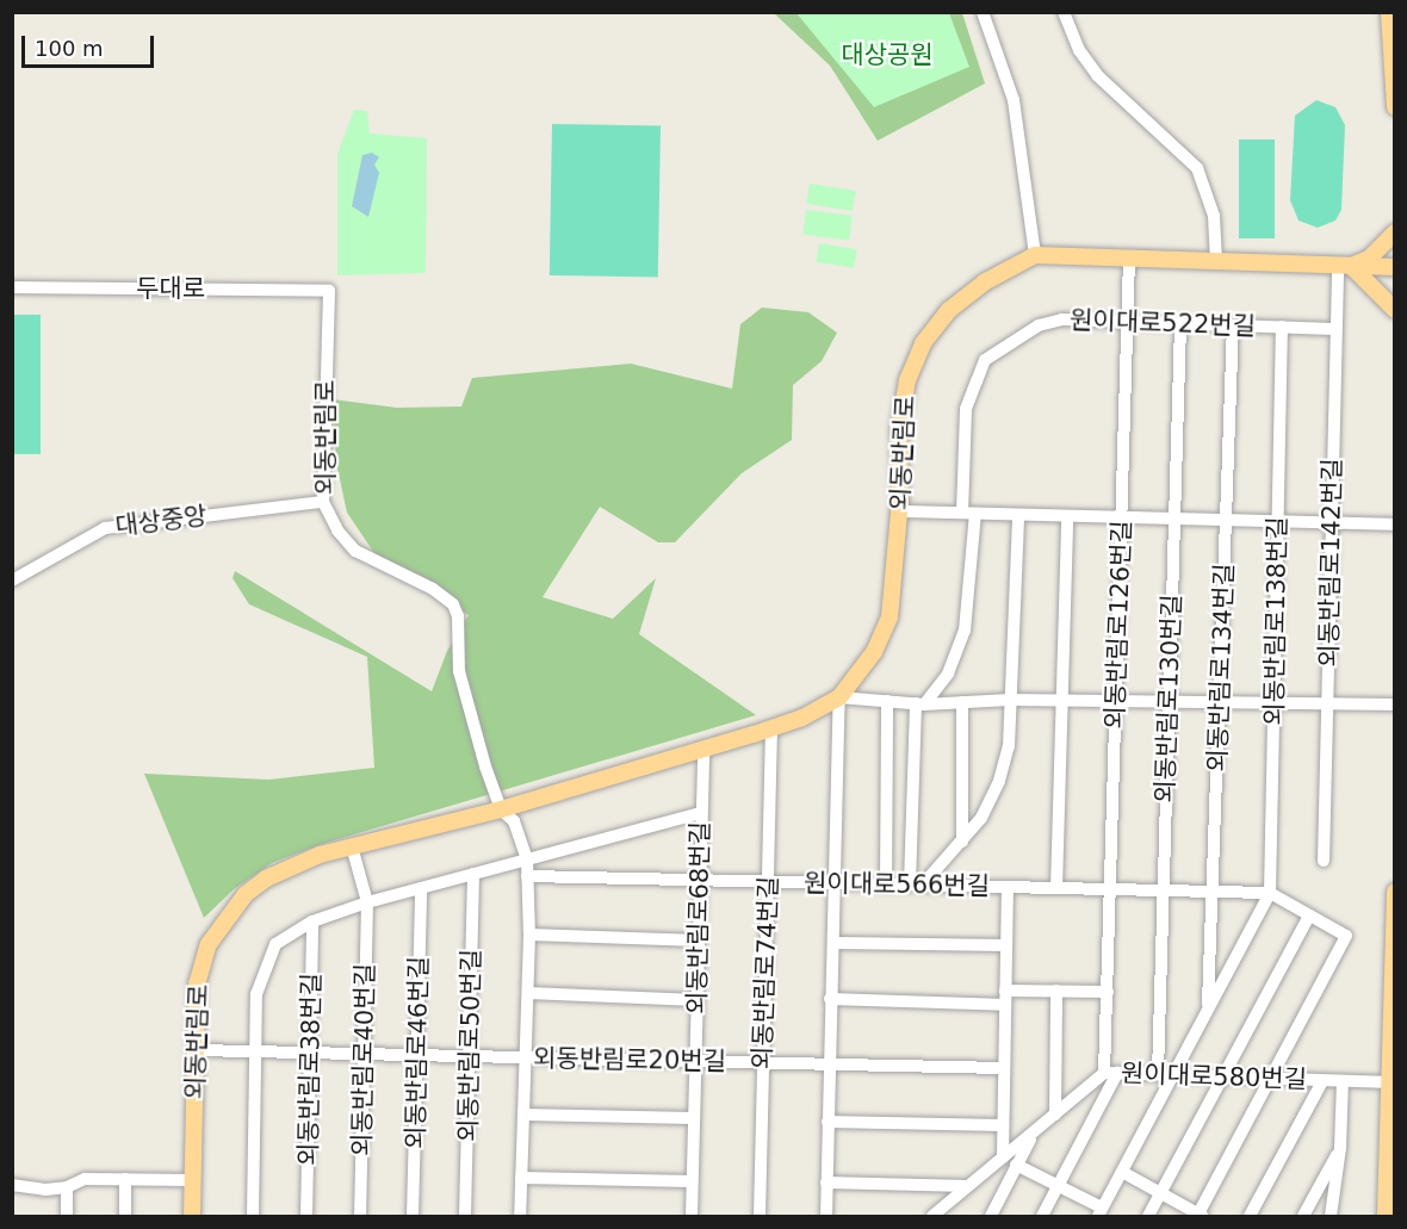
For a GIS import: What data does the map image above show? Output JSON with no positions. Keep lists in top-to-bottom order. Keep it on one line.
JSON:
{"streets":{"main road":["외동반림로"],"street":["두대로","원이대로522번길","대상중앙","외동반림로142번길","외동반림로138번길","외동반림로126번길","외동반림로134번길","외동반림로130번길","원이대로566번길","외동반림로68번길","외동반림로74번길","외동반림로50번길","외동반림로46번길","외동반림로40번길","외동반림로20번길","외동반림로38번길","원이대로580번길"]},"crossings":[["두대로","외동반림로"],["원이대로522번길","외동반림로142번길"],["원이대로522번길","외동반림로138번길"],["원이대로522번길","외동반림로126번길"],["원이대로522번길","외동반림로134번길"],["원이대로522번길","외동반림로130번길"],["외동반림로","대상중앙"],["외동반림로","외동반림로68번길"],["외동반림로","외동반림로74번길"],["외동반림로","외동반림로40번길"],["외동반림로","외동반림로20번길"],["외동반림로138번길","외동반림로134번길"],["외동반림로138번길","원이대로566번길"],["외동반림로138번길","원이대로580번길"],["외동반림로126번길","원이대로566번길"],["외동반림로126번길","원이대로580번길"],["외동반림로134번길","원이대로566번길"],["외동반림로130번길","원이대로566번길"],["외동반림로130번길","원이대로580번길"],["원이대로566번길","외동반림로68번길"],["원이대로566번길","외동반림로74번길"],["원이대로566번길","외동반림로20번길"],["원이대로566번길","원이대로580번길"],["외동반림로68번길","외동반림로20번길"],["외동반림로74번길","외동반림로20번길"],["외동반림로50번길","외동반림로20번길"],["외동반림로46번길","외동반림로20번길"],["외동반림로40번길","외동반림로20번길"],["외동반림로20번길","외동반림로38번길"]],"parks":["대상공원"],"scale_bar":"100 m"}
